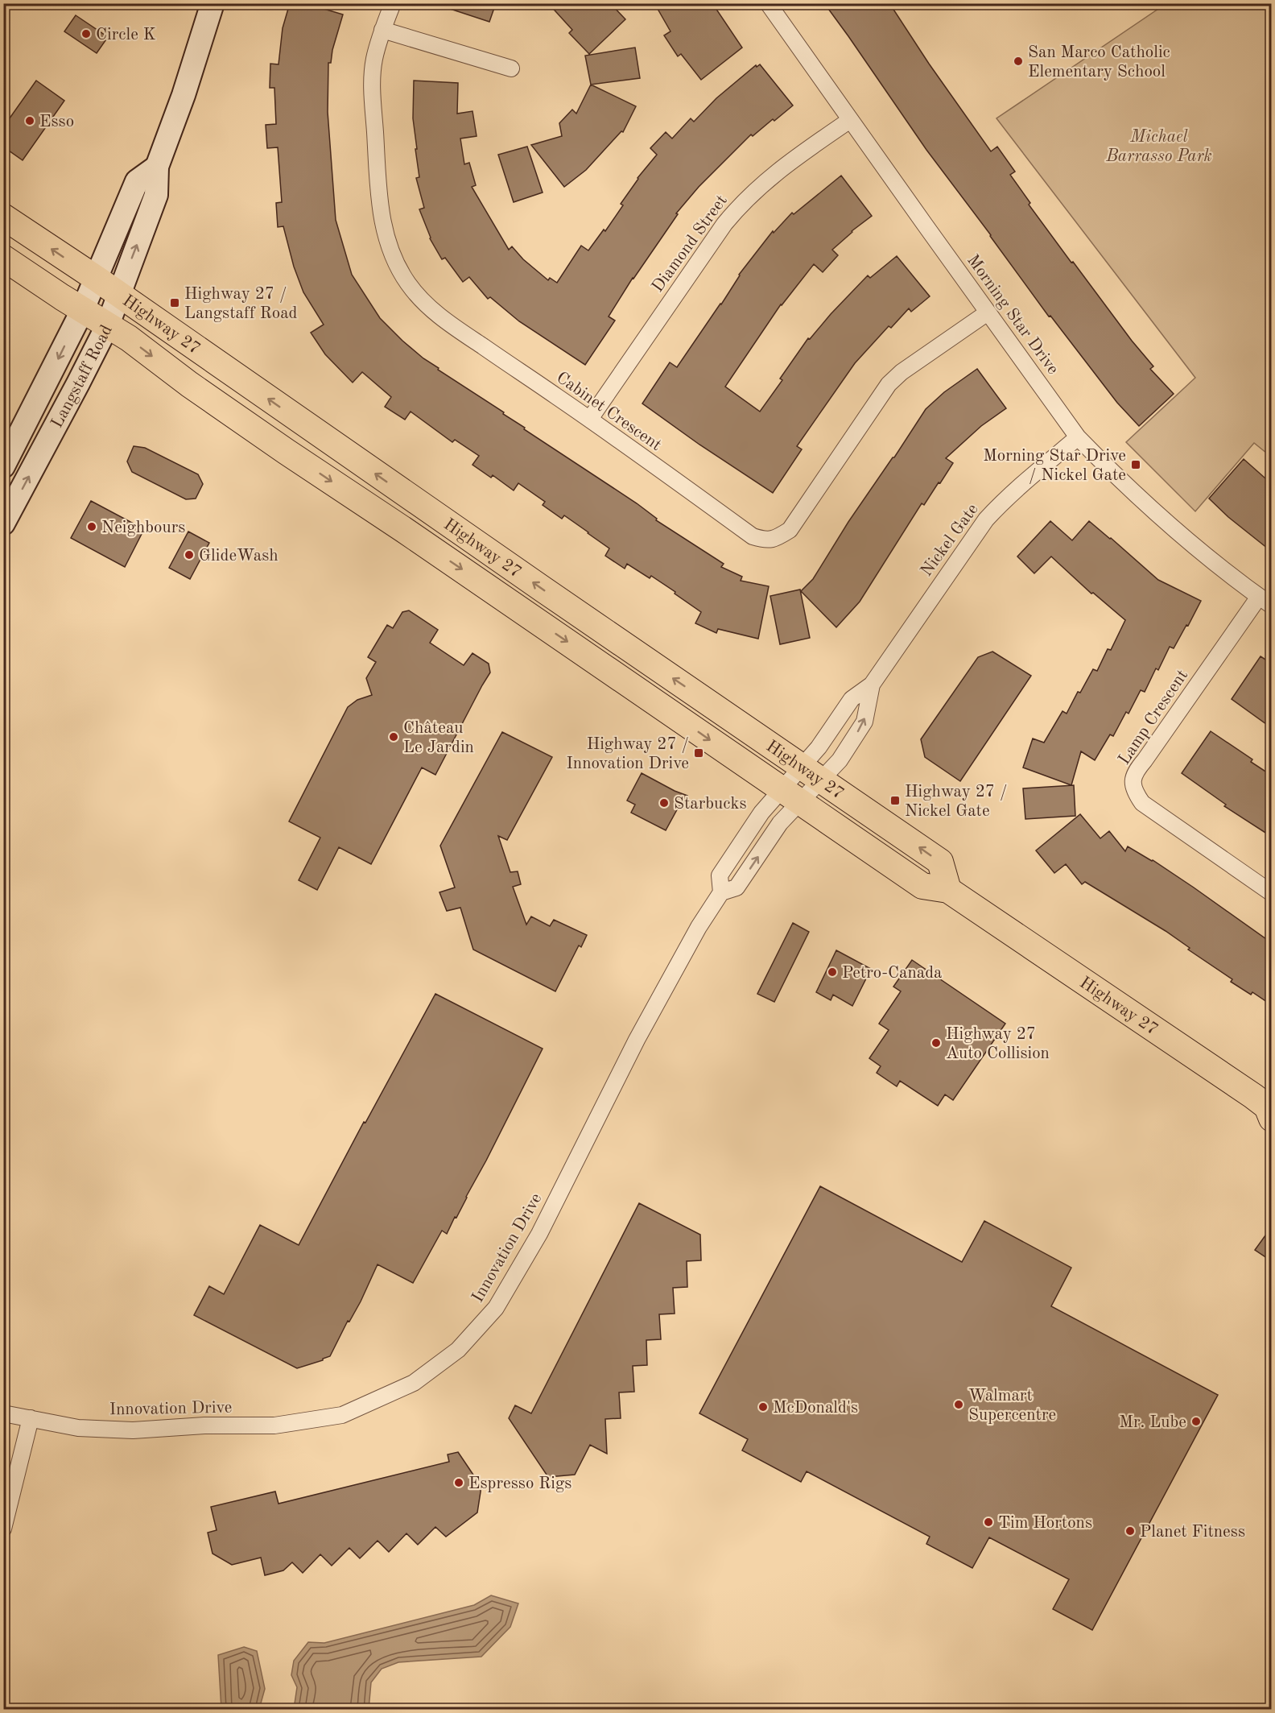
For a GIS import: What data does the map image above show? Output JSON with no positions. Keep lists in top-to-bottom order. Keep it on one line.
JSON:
{"streets":{"main road":["Highway 27"],"street":["Diamond Street","Morning Star Drive","Langstaff Road","Cabinet Crescent","Nickel Gate","Lamp Crescent","Innovation Drive"]},"crossings":[["Diamond Street","Morning Star Drive"],["Diamond Street","Cabinet Crescent"],["Morning Star Drive","Cabinet Crescent"],["Morning Star Drive","Nickel Gate"],["Morning Star Drive","Lamp Crescent"],["Highway 27","Langstaff Road"],["Highway 27","Nickel Gate"],["Highway 27","Innovation Drive"],["Nickel Gate","Innovation Drive"]],"parks":["Michael Barrasso Park"],"places":{"other":["Circle K","San Marco Catholic Elementary School","Esso","Neighbours","GlideWash","Château Le Jardin","Starbucks","Petro-Canada","Highway 27 Auto Collision","Walmart Supercentre","McDonald's","Mr. Lube","Espresso Rigs","Tim Hortons","Planet Fitness"],"transit":["Highway 27 / Langstaff Road","Morning Star Drive / Nickel Gate","Highway 27 / Innovation Drive","Highway 27 / Nickel Gate"]}}
